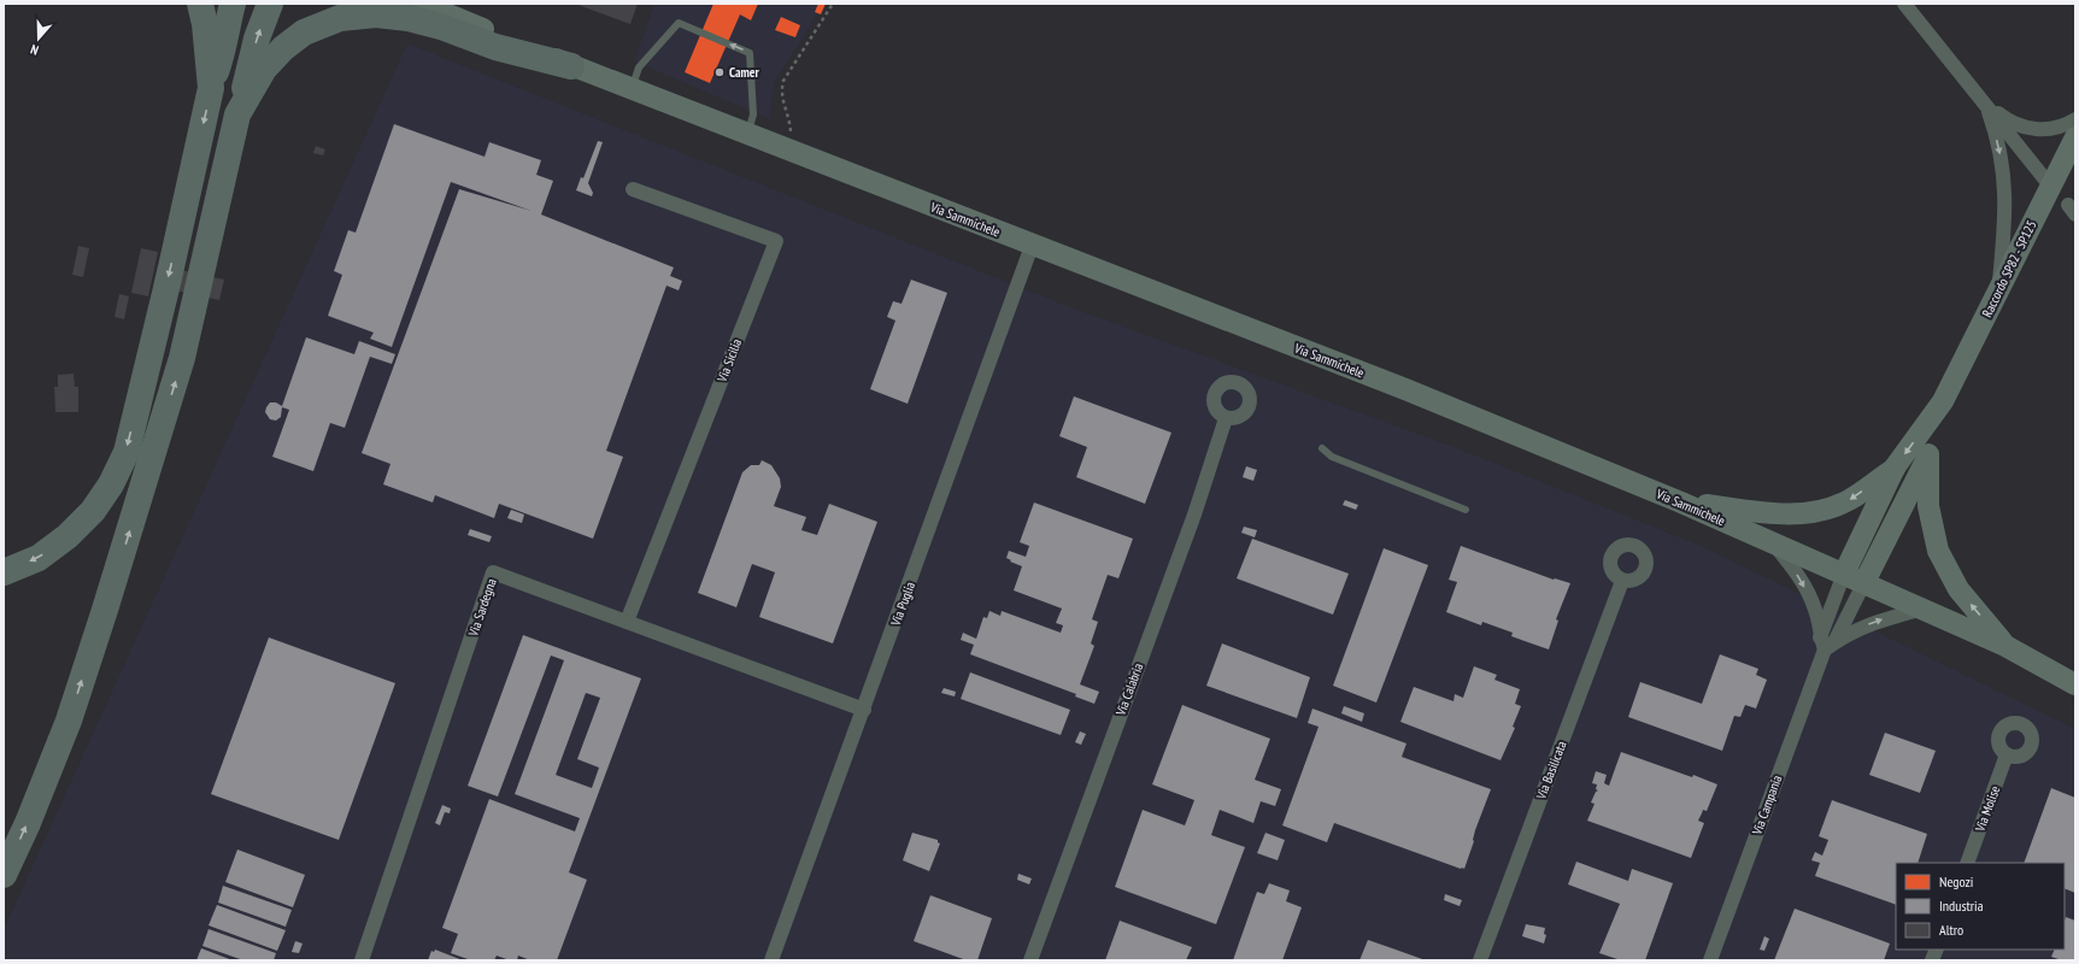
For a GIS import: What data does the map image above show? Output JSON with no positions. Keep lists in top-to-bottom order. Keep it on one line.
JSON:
{"streets":{"main road":["Via Sammichele","Raccordo SP82 - SP125"],"street":["Via Sicilia","Via Puglia","Via Sardegna","Via Calabria","Via Basilicata","Via Campania","Via Molise"]},"crossings":[["Via Sammichele","Via Puglia"],["Via Sammichele","Via Campania"],["Via Sicilia","Via Sardegna"],["Via Puglia","Via Sardegna"]],"places":["Camer"],"legend":["Negozi","Industria","Altro"],"north":"bottom"}
